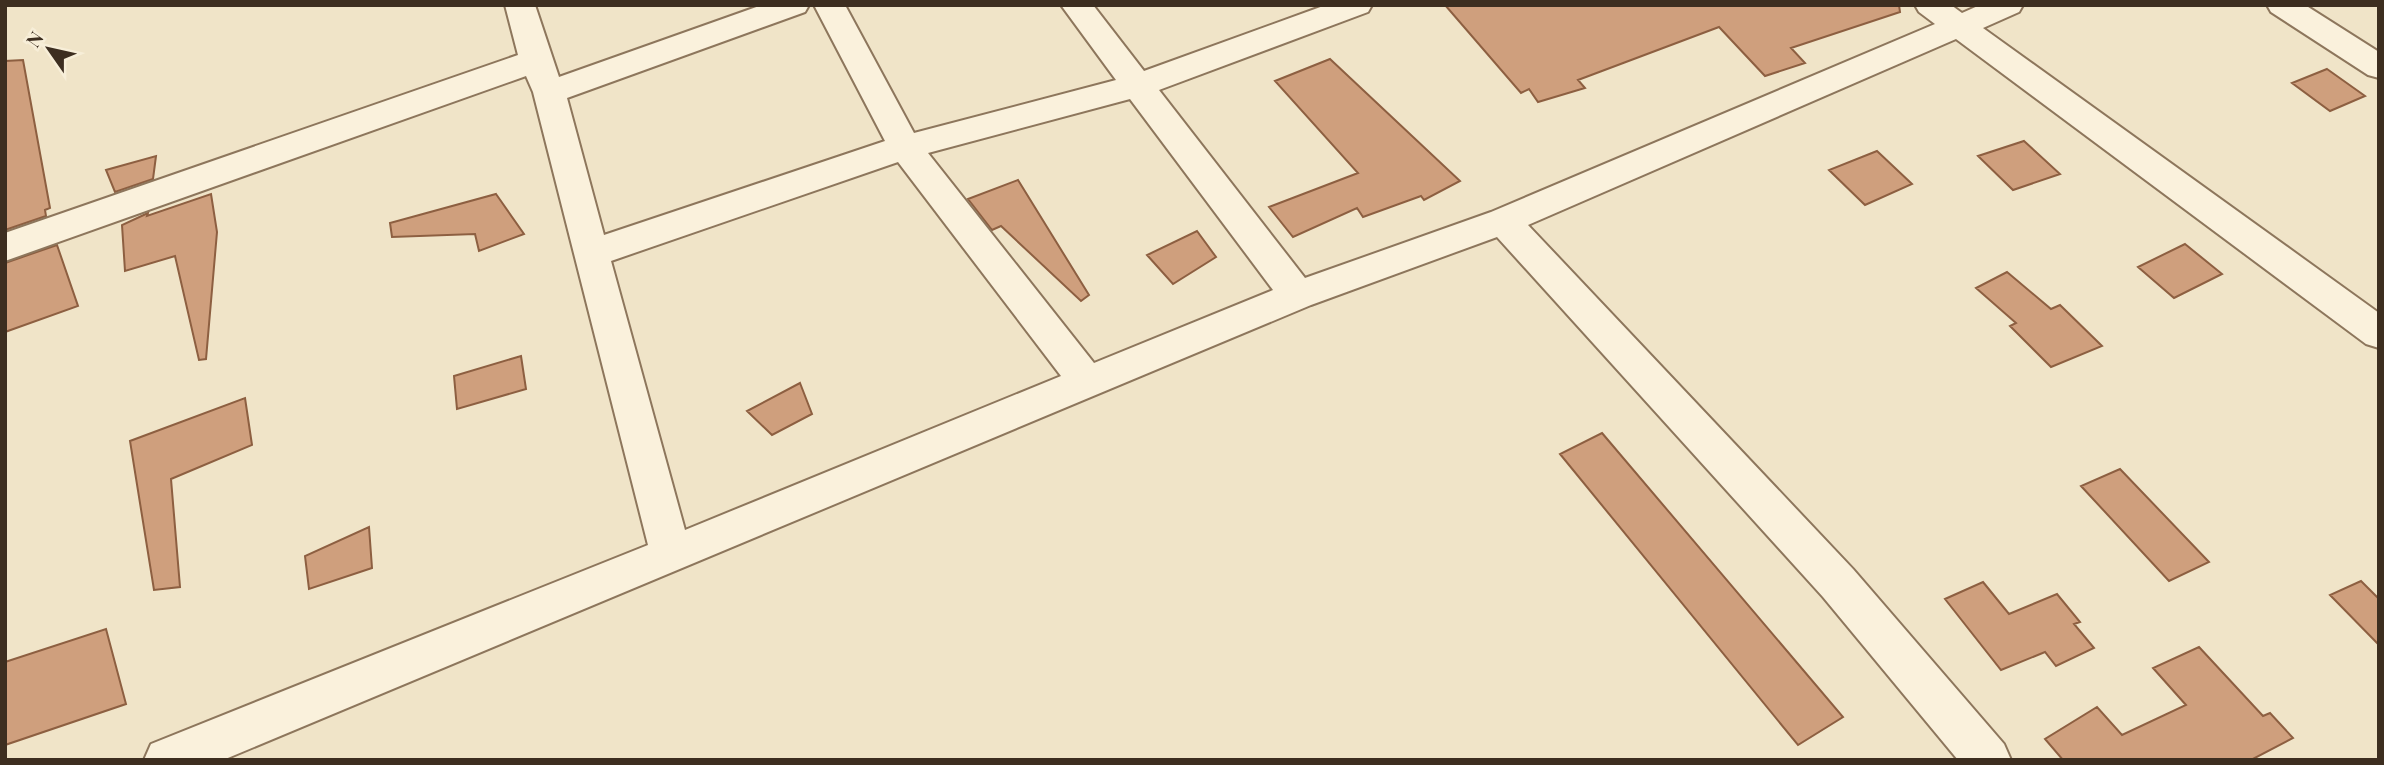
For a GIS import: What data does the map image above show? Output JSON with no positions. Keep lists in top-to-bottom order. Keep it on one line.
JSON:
{"north":"top left"}
